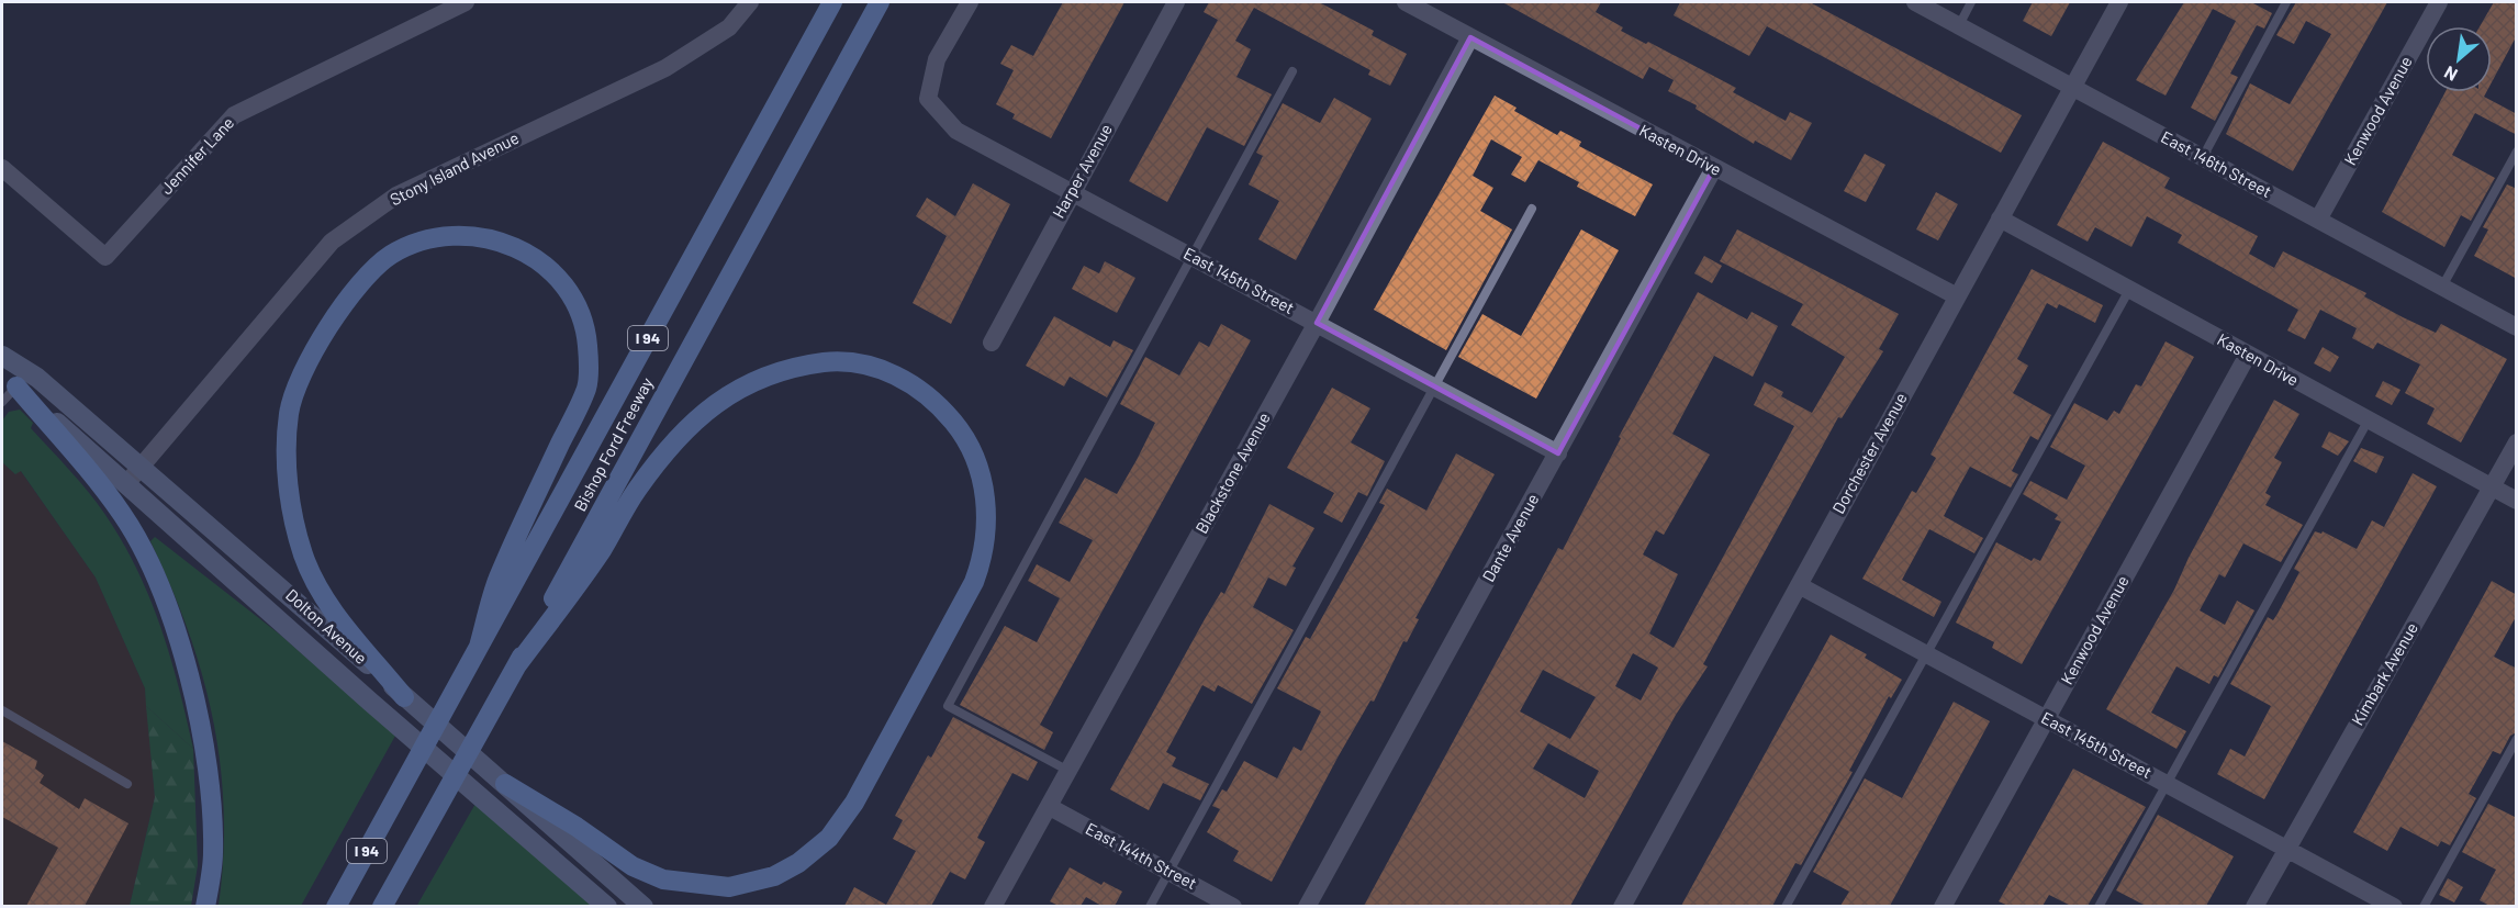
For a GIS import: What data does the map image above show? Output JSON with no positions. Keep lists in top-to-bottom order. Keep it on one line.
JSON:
{"streets":{"highway":["I 94","Bishop Ford Freeway"],"street":["Kenwood Avenue","Kasten Drive","Jennifer Lane","East 146th Street","Stony Island Avenue","Harper Avenue","East 145th Street","Dorchester Avenue","Blackstone Avenue","Dante Avenue","Dolton Avenue","Kimbark Avenue","East 144th Street"]},"crossings":[["Kenwood Avenue","Kasten Drive"],["Kenwood Avenue","East 146th Street"],["Kenwood Avenue","East 145th Street"],["Kasten Drive","Dorchester Avenue"],["Kasten Drive","Blackstone Avenue"],["Kasten Drive","Dante Avenue"],["Kasten Drive","Kimbark Avenue"],["East 146th Street","Dorchester Avenue"],["Stony Island Avenue","Dolton Avenue"],["Harper Avenue","East 145th Street"],["East 145th Street","Dorchester Avenue"],["East 145th Street","Blackstone Avenue"],["East 145th Street","Dante Avenue"],["East 145th Street","Kimbark Avenue"],["Blackstone Avenue","East 144th Street"]],"north":"bottom left"}
